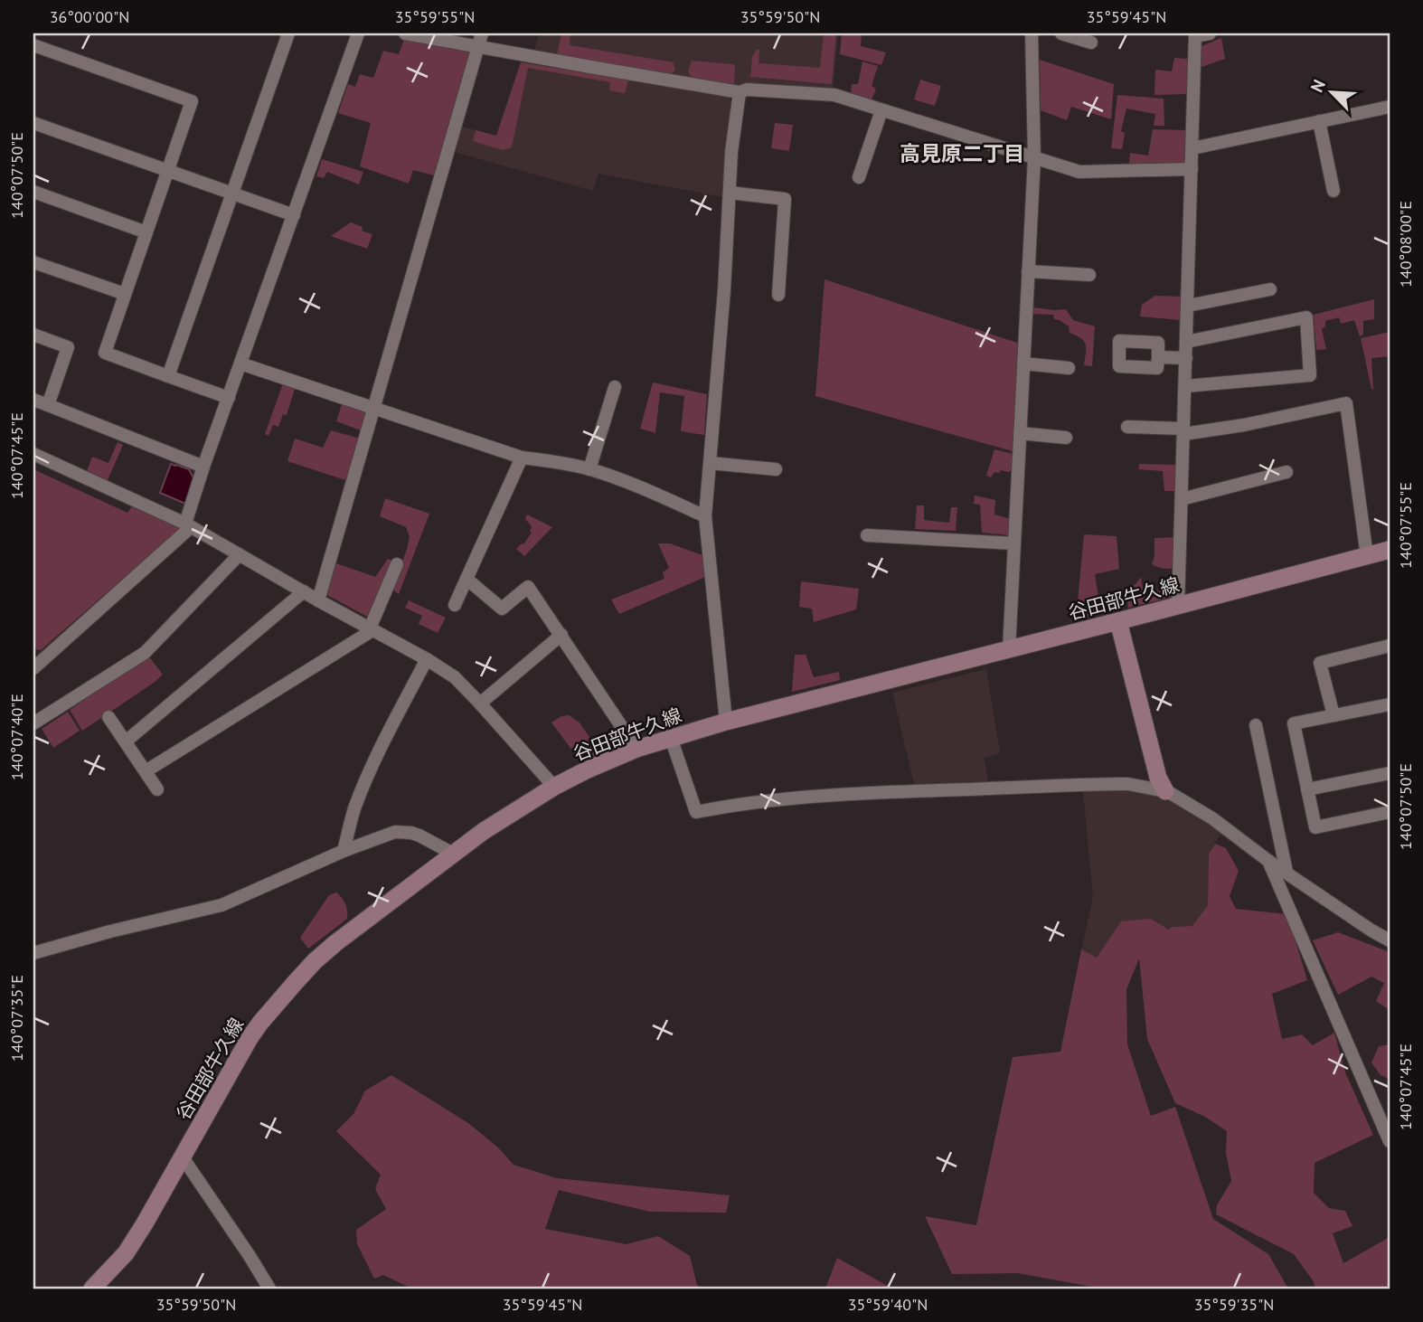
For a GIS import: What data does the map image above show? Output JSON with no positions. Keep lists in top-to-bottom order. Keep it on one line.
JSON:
{"streets":{"main road":["谷田部牛久線"]},"districts":["高見原二丁目"],"north":"top left","coordinates":["36°00'00\"N","35°59'55\"N","35°59'50\"N","35°59'45\"N","140°07'50\"E","140°08'00\"E","140°07'45\"E","140°07'55\"E","140°07'40\"E","140°07'35\"E","35°59'40\"N","35°59'35\"N"]}
